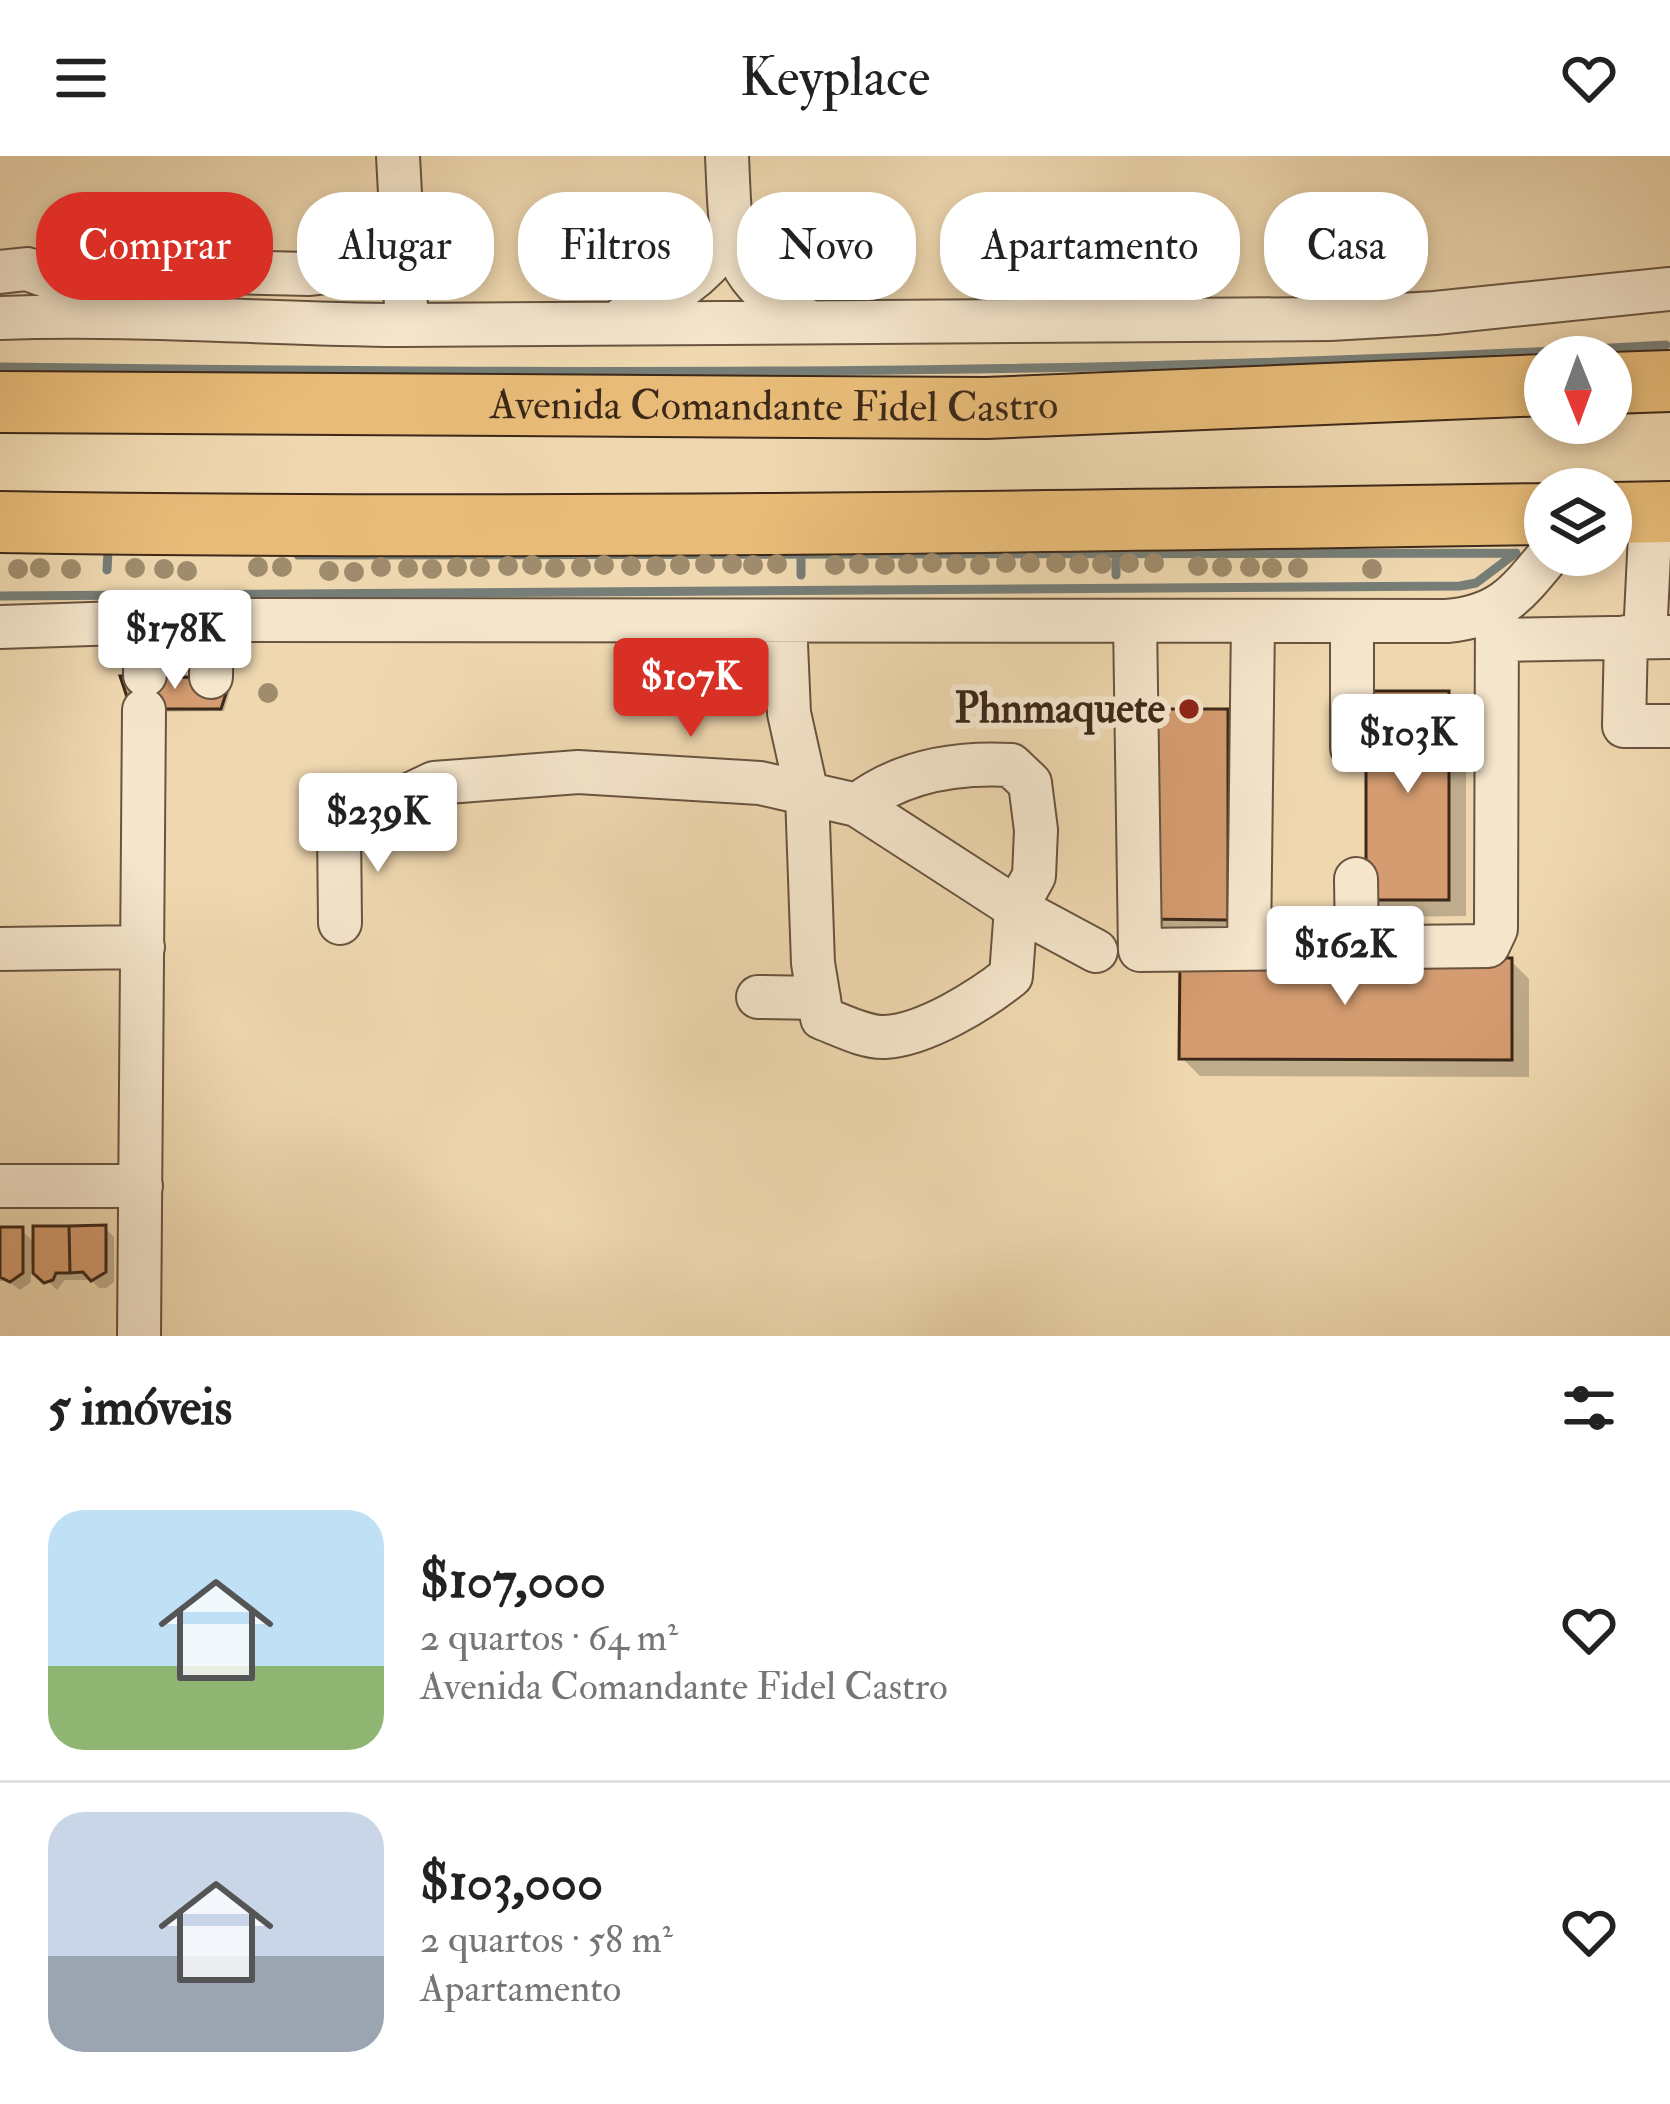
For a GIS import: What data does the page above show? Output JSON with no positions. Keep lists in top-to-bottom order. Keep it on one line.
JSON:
{"streets":{"highway":["Avenida Comandante Fidel Castro"]},"places":["Phnmaquete"],"north":"bottom","page":{"header":"Keyplace","chip":["Comprar","Alugar","Filtros","Novo","Apartamento","Casa"],"price":["$178K","$107K","$103K","$239K","$162K"],"heading":"5 imóveis","list":[{"name":"$107,000","note":"2 quartos · 64 m² · Avenida Comandante Fidel Castro"},{"name":"$103,000","note":"2 quartos · 58 m² · Apartamento"}]}}
